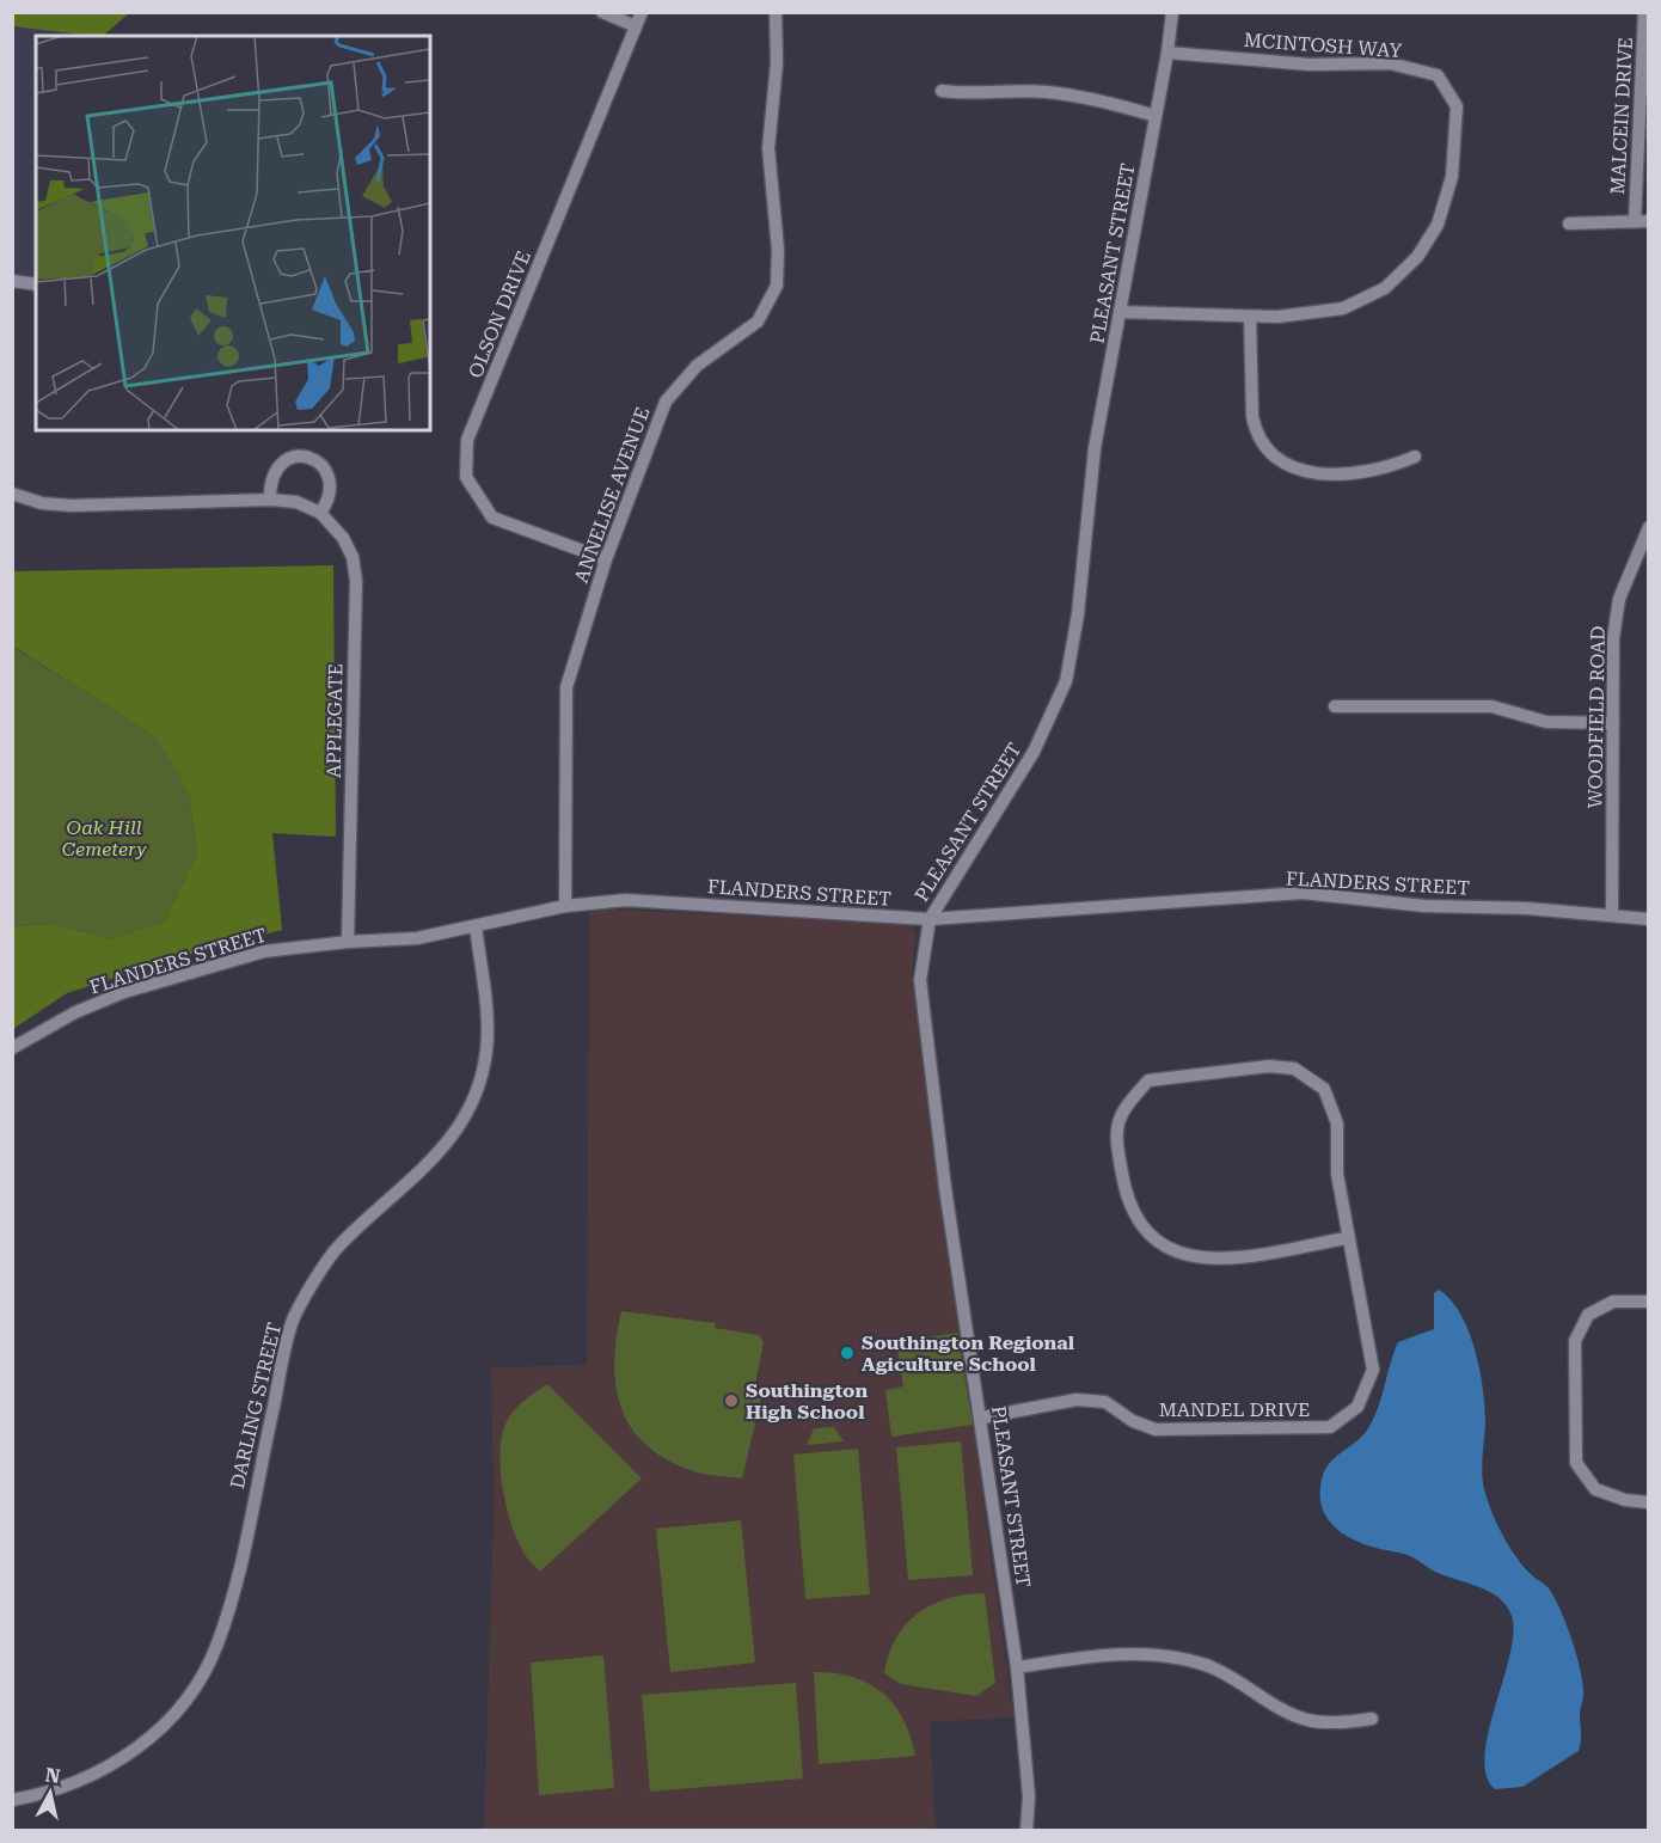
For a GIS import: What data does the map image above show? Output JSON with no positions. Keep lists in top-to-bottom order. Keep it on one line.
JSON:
{"streets":{"street":["MCINTOSH WAY","MALCEIN DRIVE","PLEASANT STREET","OLSON DRIVE","ANNELISE AVENUE","WOODFIELD ROAD","APPLEGATE","FLANDERS STREET","DARLING STREET","MANDEL DRIVE"]},"crossings":[["MCINTOSH WAY","PLEASANT STREET"],["PLEASANT STREET","FLANDERS STREET"],["PLEASANT STREET","MANDEL DRIVE"],["OLSON DRIVE","ANNELISE AVENUE"],["ANNELISE AVENUE","FLANDERS STREET"],["WOODFIELD ROAD","FLANDERS STREET"],["APPLEGATE","FLANDERS STREET"],["FLANDERS STREET","DARLING STREET"]],"parks":["Oak Hill Cemetery"],"places":["Southington Regional Agiculture School","Southington High School"],"north":"top"}
